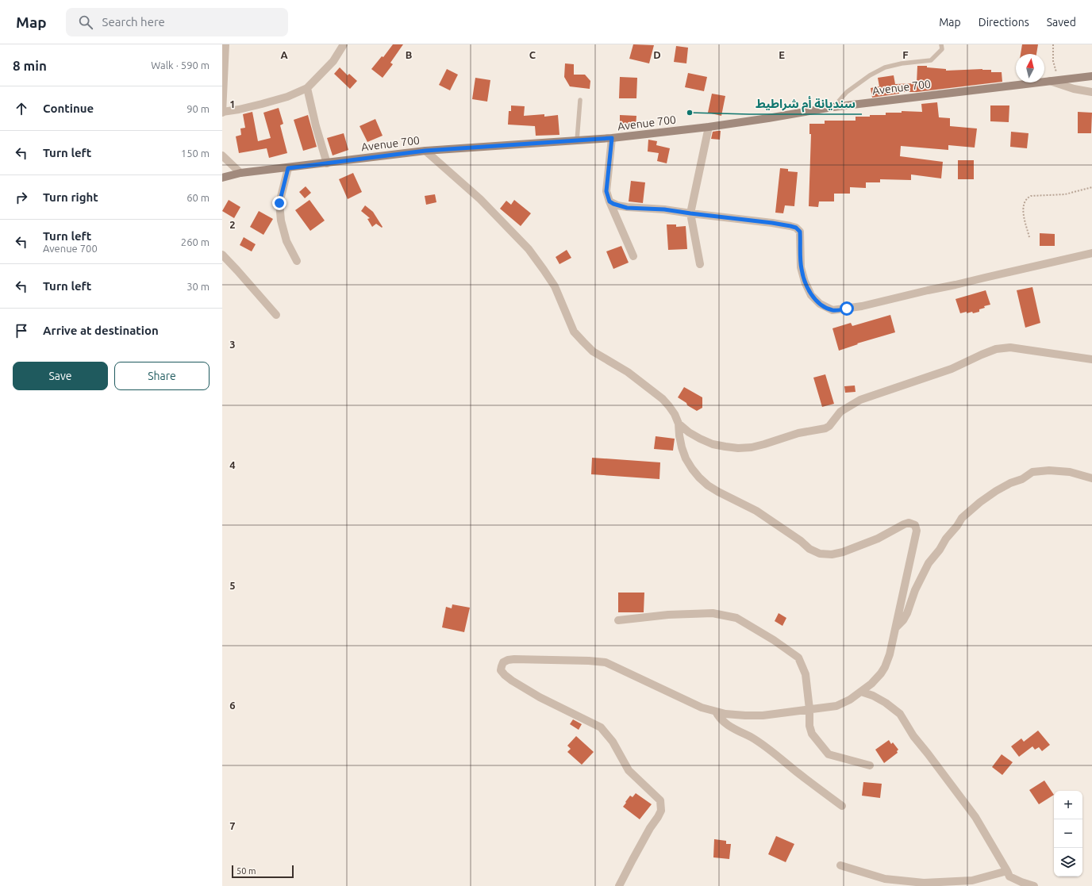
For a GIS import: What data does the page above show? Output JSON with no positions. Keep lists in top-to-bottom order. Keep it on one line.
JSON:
{"streets":{"main road":["Avenue 700"]},"places":["سنديانة أم شراطيط"],"scale_bar":"50 m","north":"top","page":{"header":"Map","search":"Search here","nav":["Map","Directions","Saved"],"heading":["8 min","Walk · 590 m"],"list":[["Continue","90 m"],["Turn left","150 m"],["Turn right","60 m"],["Turn left","Avenue 700","260 m"],["Turn left","30 m"],"Arrive at destination"],"buttons":["Save","Share"],"map_buttons":["+","−"],"scale":"50 m"},"grid":{"columns":["A","B","C","D","E","F"],"rows":["1","2","3","4","5","6","7"]}}
